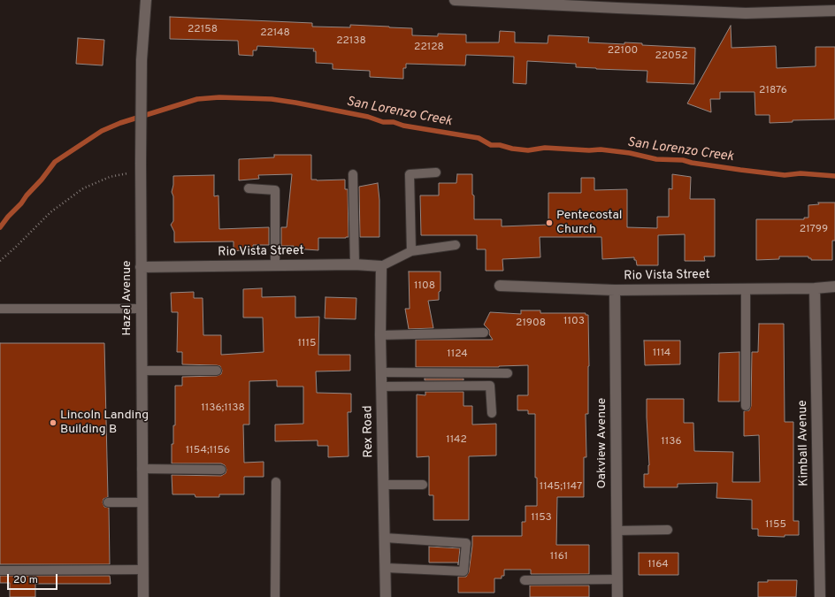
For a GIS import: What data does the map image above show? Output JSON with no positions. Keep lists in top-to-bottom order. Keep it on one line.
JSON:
{"streets":{"street":["Rio Vista Street","Hazel Avenue","Rex Road","Oakview Avenue","Kimball Avenue"]},"crossings":[["Rio Vista Street","Hazel Avenue"],["Rio Vista Street","Rex Road"],["Rio Vista Street","Oakview Avenue"],["Rio Vista Street","Kimball Avenue"]],"water":["San Lorenzo Creek"],"places":["Pentecostal Church","Lincoln Landing Building B"],"house_numbers":["22158","22148","22138","22128","22100","22052","21876","21799","1108","1103","21908","1115","1114","1124","1136;1138","1142","1136","1154;1156","1145;1147","1153","1155","1161","1164"],"scale_bar":"20 m"}
